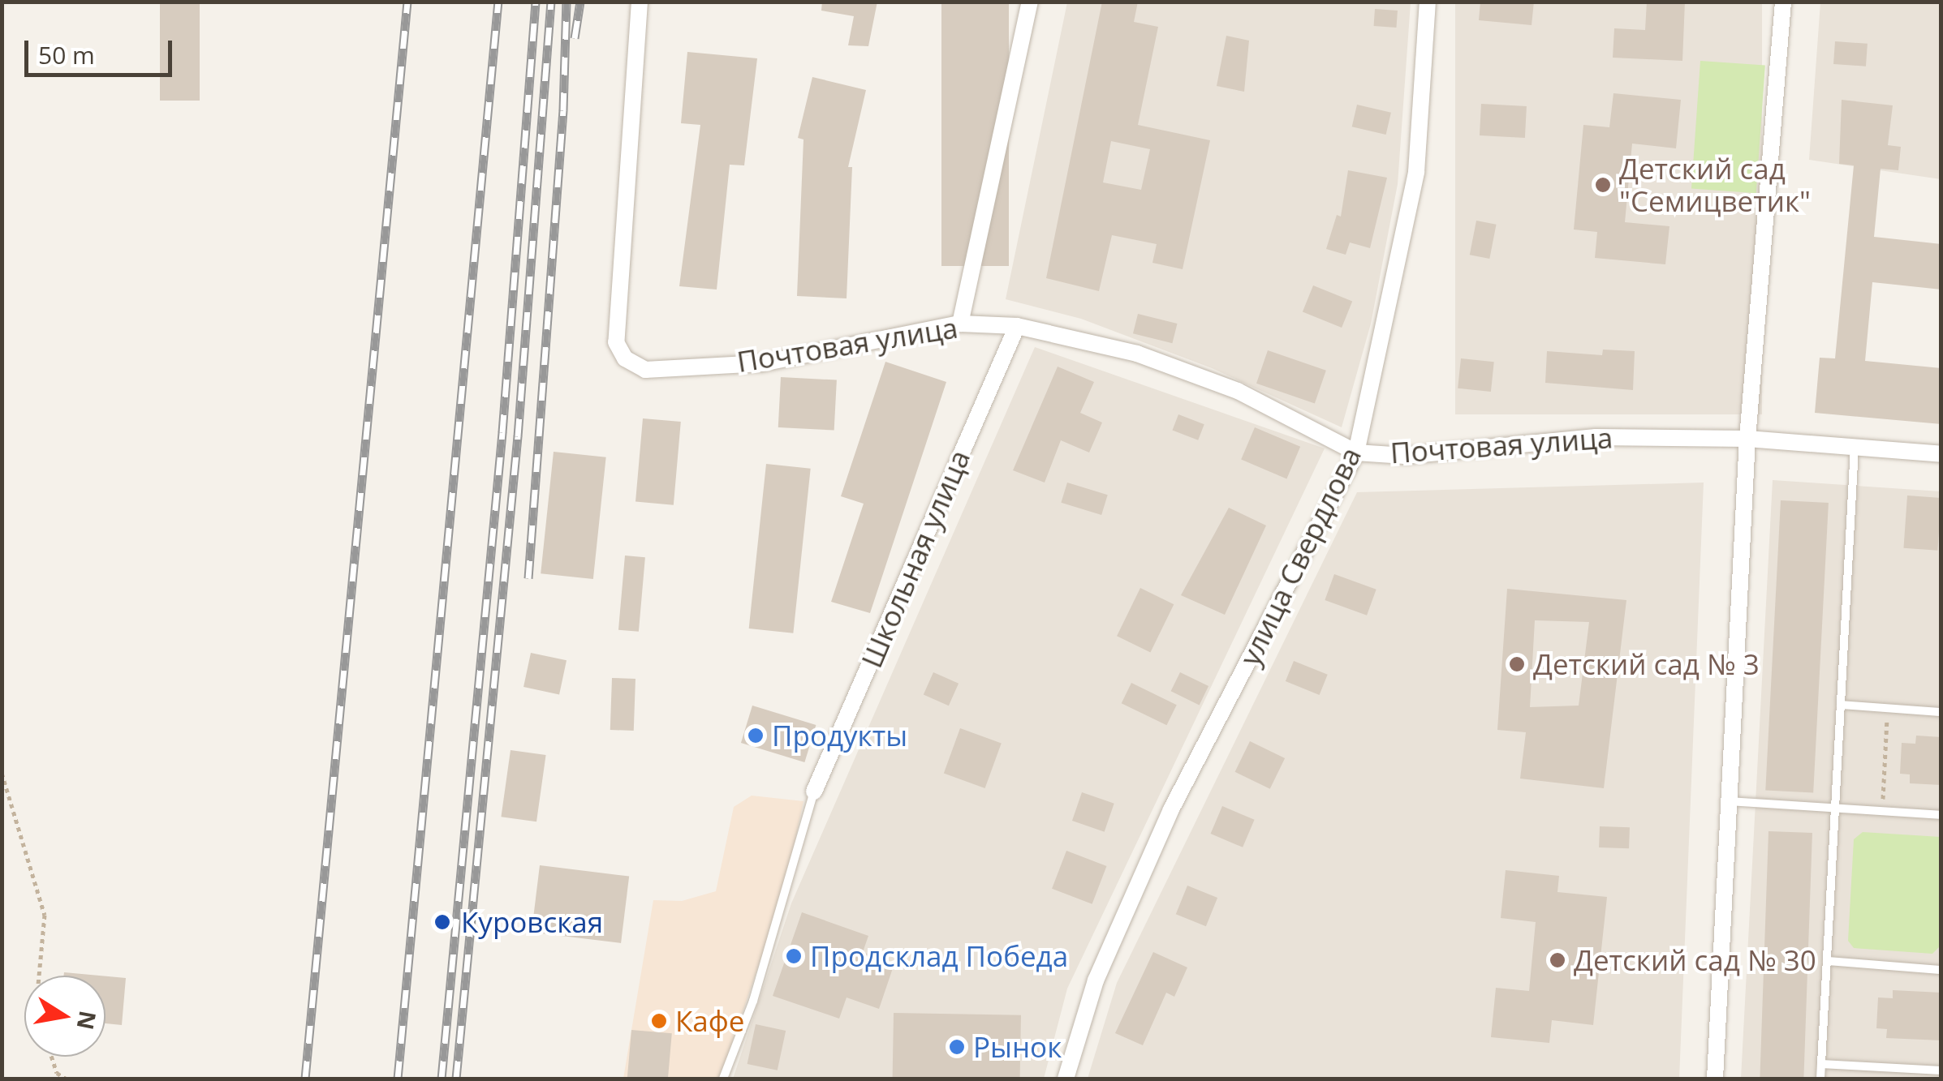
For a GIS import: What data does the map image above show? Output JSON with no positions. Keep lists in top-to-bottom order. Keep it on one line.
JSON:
{"streets":{"street":["Почтовая улица","улица Свердлова","Школьная улица"]},"crossings":[["Почтовая улица","улица Свердлова"],["Почтовая улица","Школьная улица"]],"places":["Детский сад \"Семицветик\"","Детский сад № 3","Продукты","Куровская","Продсклад Победа","Детский сад № 30","Кафе","Рынок"],"scale_bar":"50 m","north":"right"}
